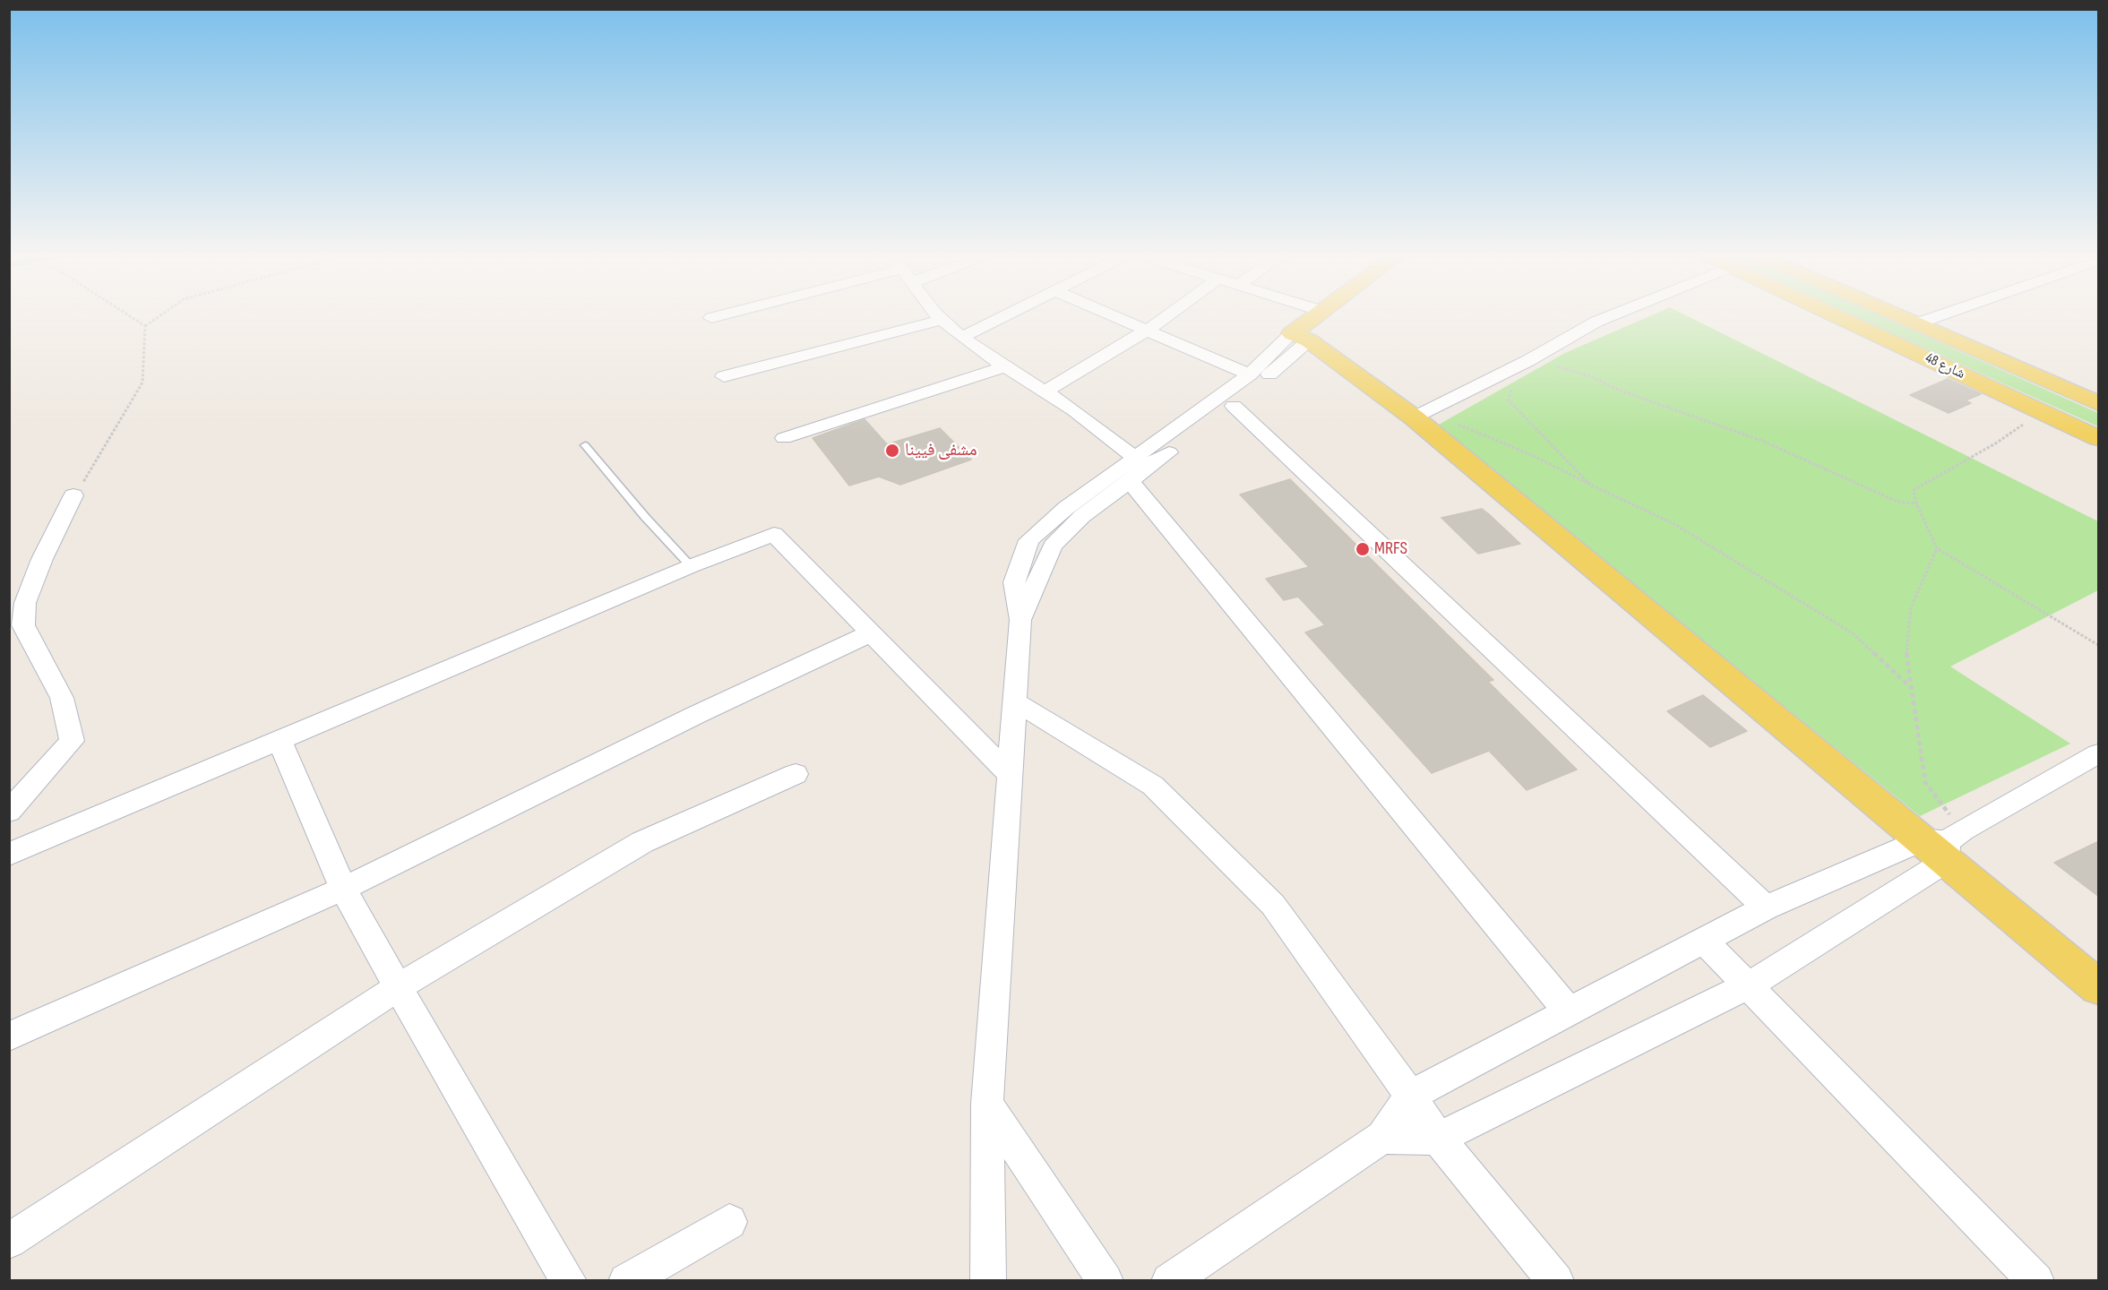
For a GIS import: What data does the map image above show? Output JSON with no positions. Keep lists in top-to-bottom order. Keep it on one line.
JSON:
{"streets":{"main road":["48 شارع"]},"places":["مشفى فيينا","MRFS"]}
